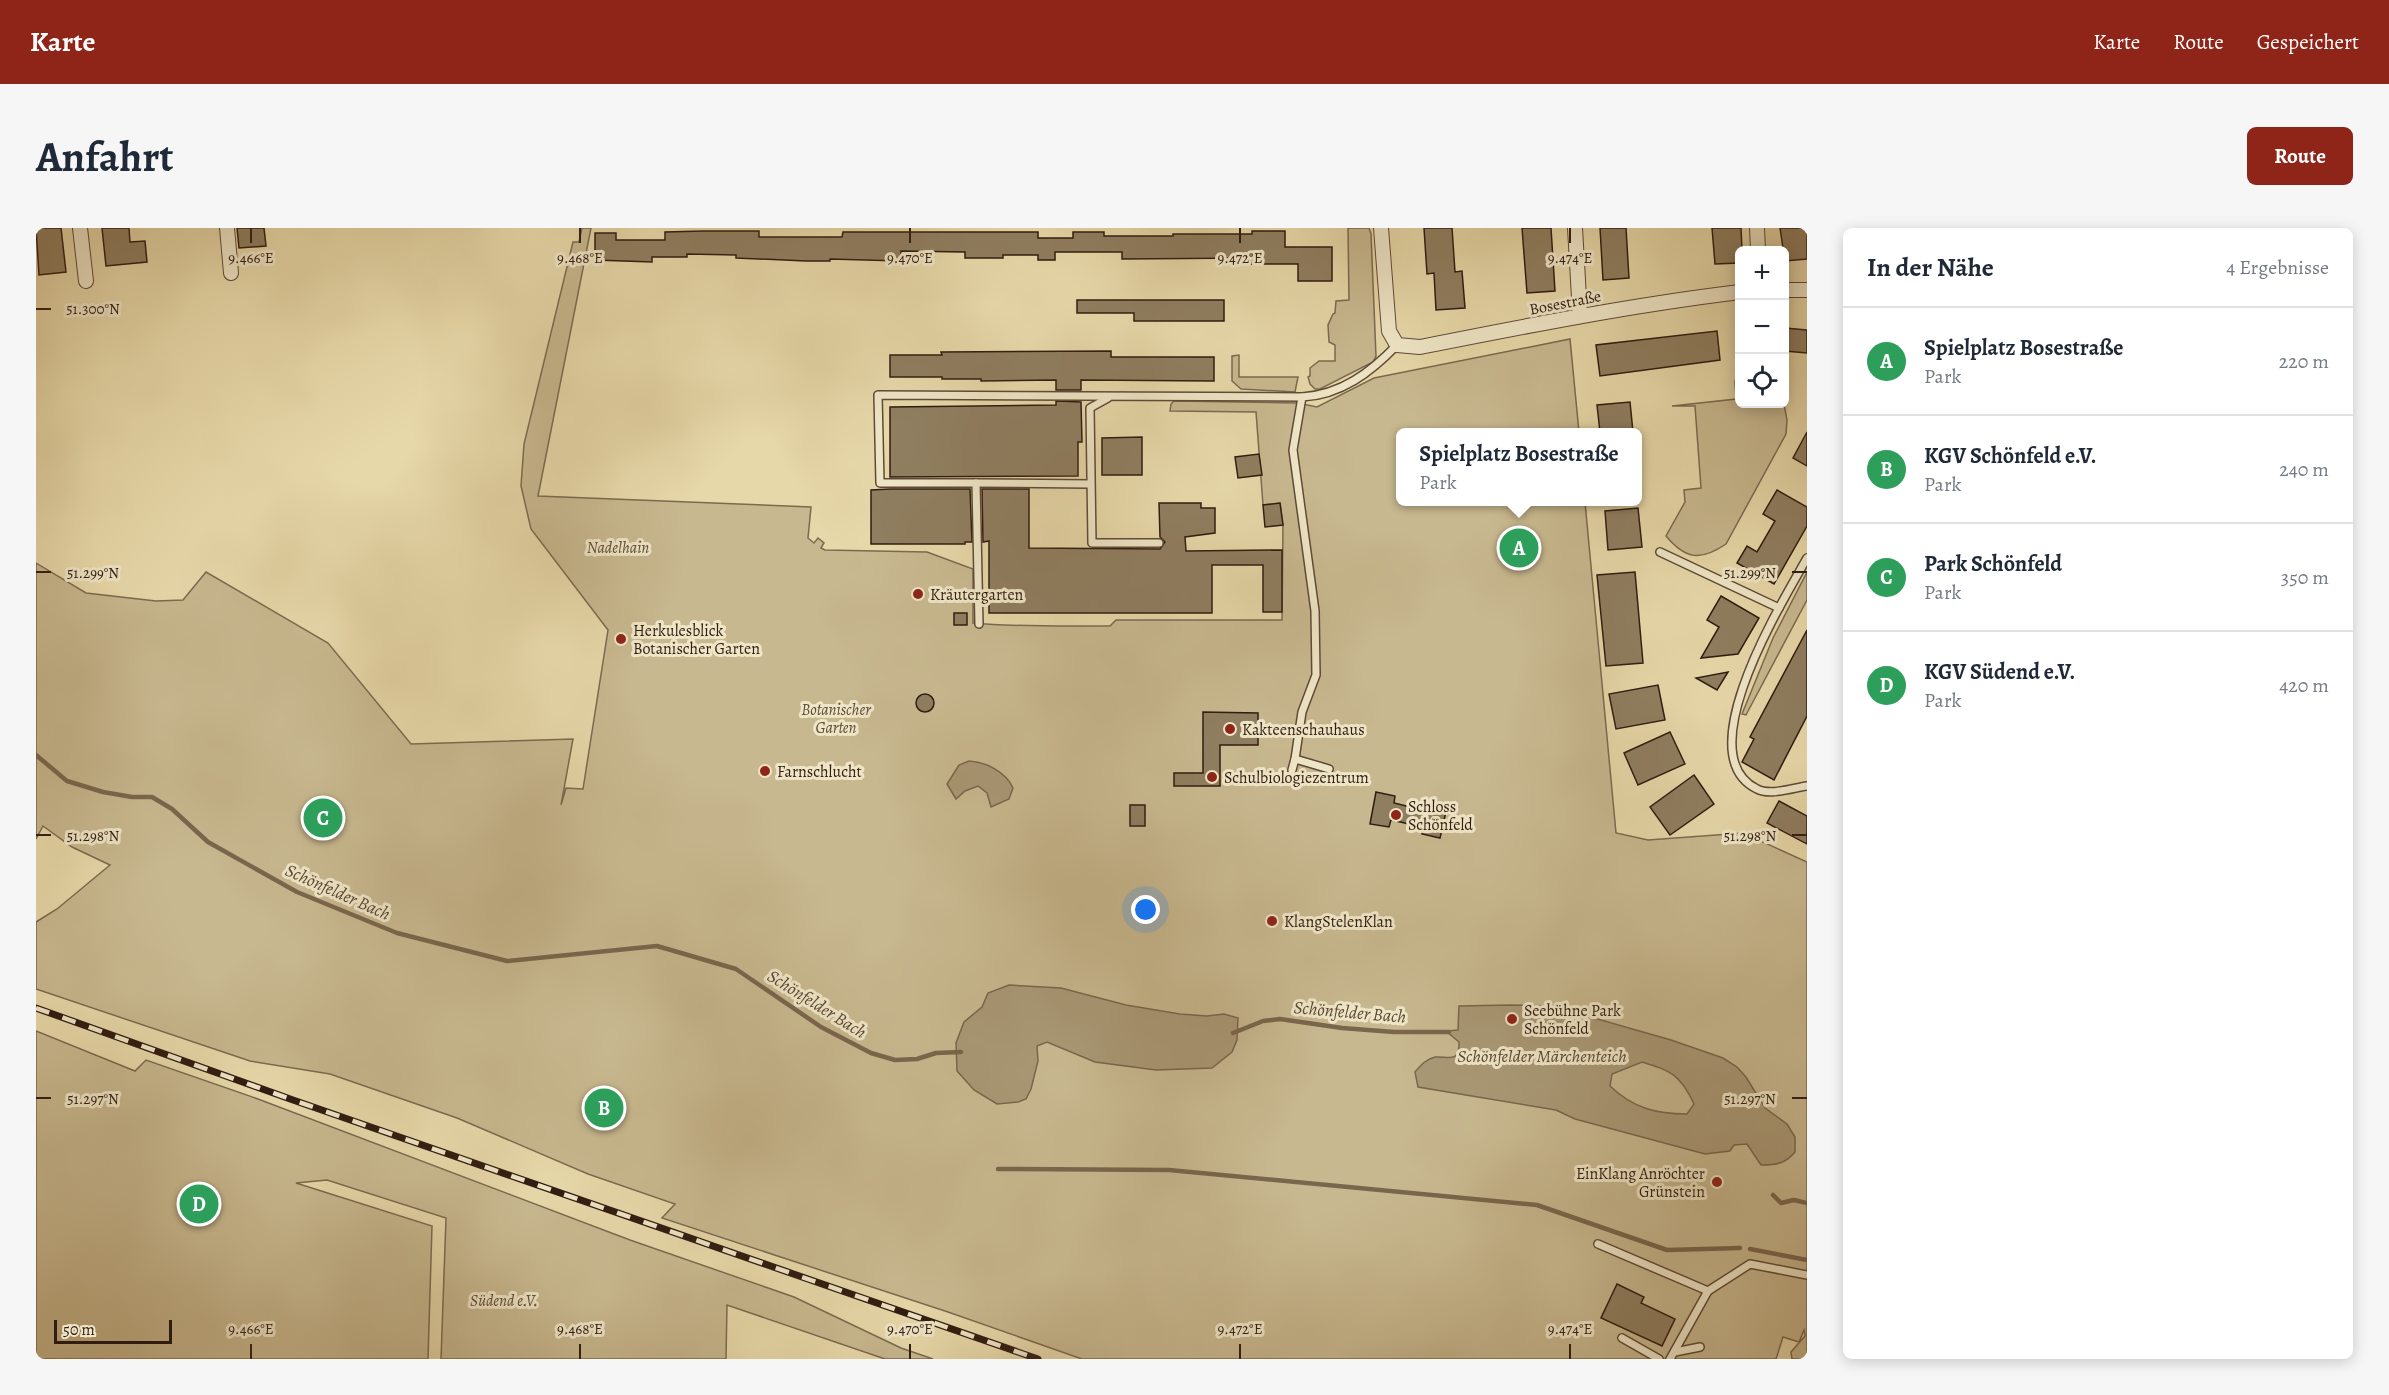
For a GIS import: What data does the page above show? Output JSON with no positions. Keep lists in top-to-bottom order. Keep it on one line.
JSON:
{"streets":{"street":["Bosestraße"]},"water":["Schönfelder Bach","Schönfelder Märchenteich"],"parks":["Nadelhain","Botanischer Garten","Südend e.V."],"places":["Kräutergarten","Herkulesblick Botanischer Garten","Kakteenschauhaus","Farnschlucht","Schulbiologiezentrum","Schloss Schönfeld","KlangStelenKlan","Seebühne Park Schönfeld","EinKlang Anröchter Grünstein"],"scale_bar":"50 m","page":{"header":"Karte","nav":["Karte","Route","Gespeichert"],"buttons":"Route","title":"Anfahrt","heading":["In der Nähe","4 Ergebnisse"],"map_buttons":["+","−"],"list":[{"mark":"A","name":"Spielplatz Bosestraße","note":"Park","value":"220 m"},{"mark":"B","name":"KGV Schönfeld e.V.","note":"Park","value":"240 m"},{"mark":"C","name":"Park Schönfeld","note":"Park","value":"350 m"},{"mark":"D","name":"KGV Südend e.V.","note":"Park","value":"420 m"}],"popup":["Spielplatz Bosestraße","Park"],"pins":["A","C","B","D"],"scale":"50 m"},"coordinates":["9.466°E","9.468°E","9.470°E","9.472°E","9.474°E","51.300°N","51.299°N","51.298°N","51.297°N"]}
